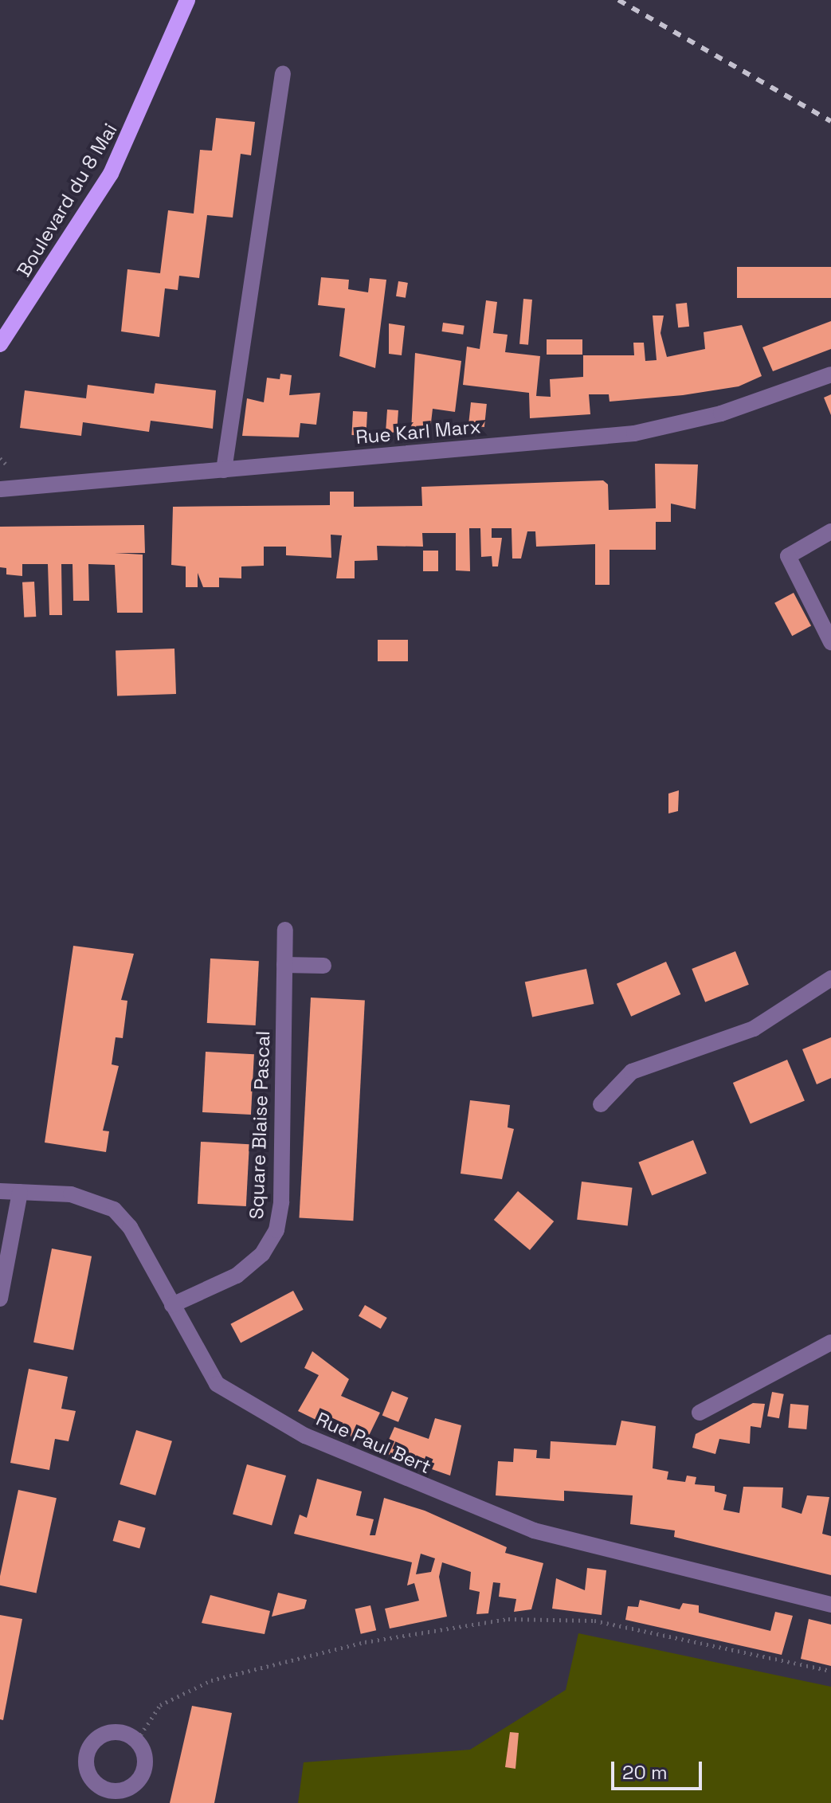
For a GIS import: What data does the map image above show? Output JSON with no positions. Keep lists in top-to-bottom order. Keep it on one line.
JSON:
{"streets":{"main road":["Boulevard du 8 Mai"],"street":["Rue Karl Marx","Square Blaise Pascal","Rue Paul Bert"]},"crossings":[["Square Blaise Pascal","Rue Paul Bert"]],"scale_bar":"20 m"}
